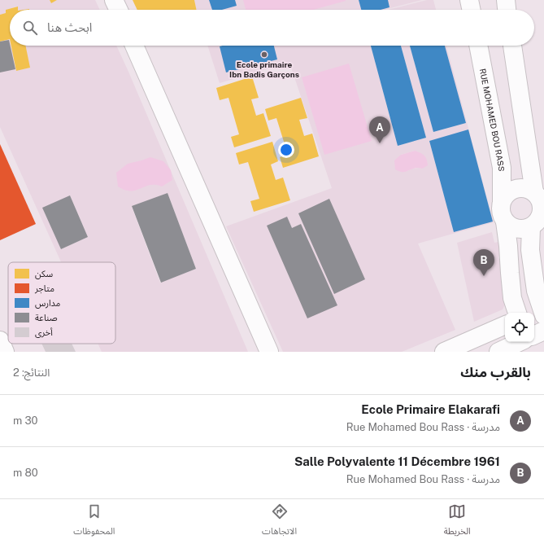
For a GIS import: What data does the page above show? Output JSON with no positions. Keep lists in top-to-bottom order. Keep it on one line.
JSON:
{"streets":{"street":["RUE MOHAMED BOU RASS"]},"places":["Ecole primaire Ibn Badis Garçons"],"legend":["سكن","متاجر","مدارس","صناعة","أخرى"],"page":{"search":"ابحث هنا","pins":["A","B"],"heading":["بالقرب منك","النتائج: 2"],"list":[{"mark":"A","name":"Ecole Primaire Elakarafi","note":"مدرسة · Rue Mohamed Bou Rass","value":"30 m"},{"mark":"B","name":"Salle Polyvalente 11 Décembre 1961","note":"مدرسة · Rue Mohamed Bou Rass","value":"80 m"}],"nav":["الخريطة","الاتجاهات","المحفوظات"]}}
